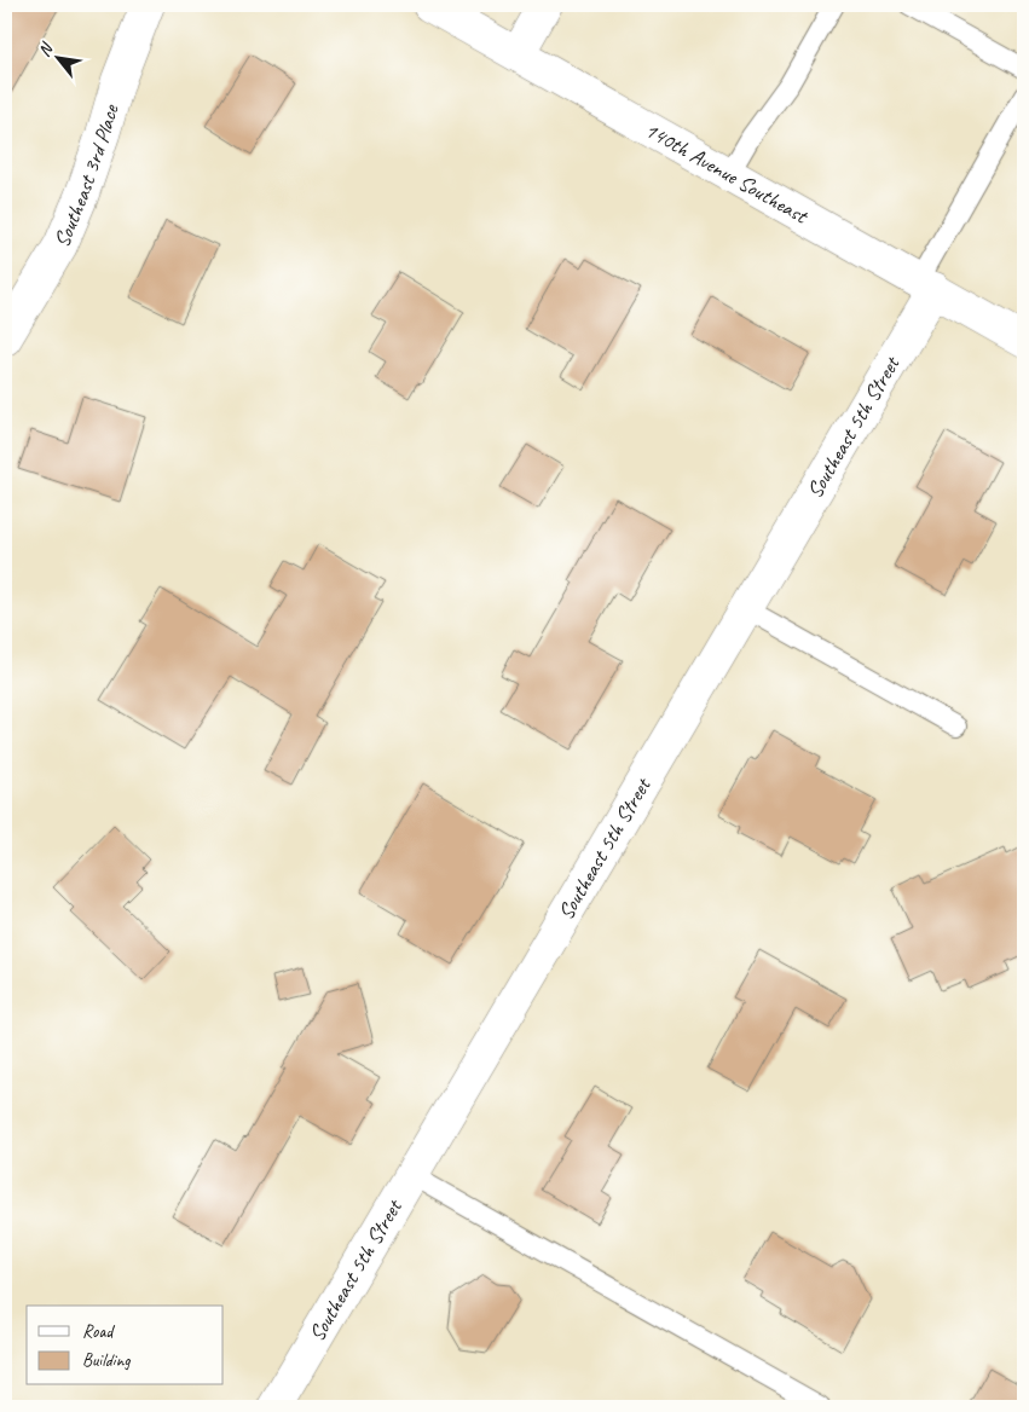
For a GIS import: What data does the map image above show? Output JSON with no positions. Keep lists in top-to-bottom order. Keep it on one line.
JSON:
{"streets":{"street":["140th Avenue Southeast","Southeast 3rd Place","Southeast 5th Street"]},"crossings":[["140th Avenue Southeast","Southeast 5th Street"]],"legend":["Road","Building"],"north":"top left"}
